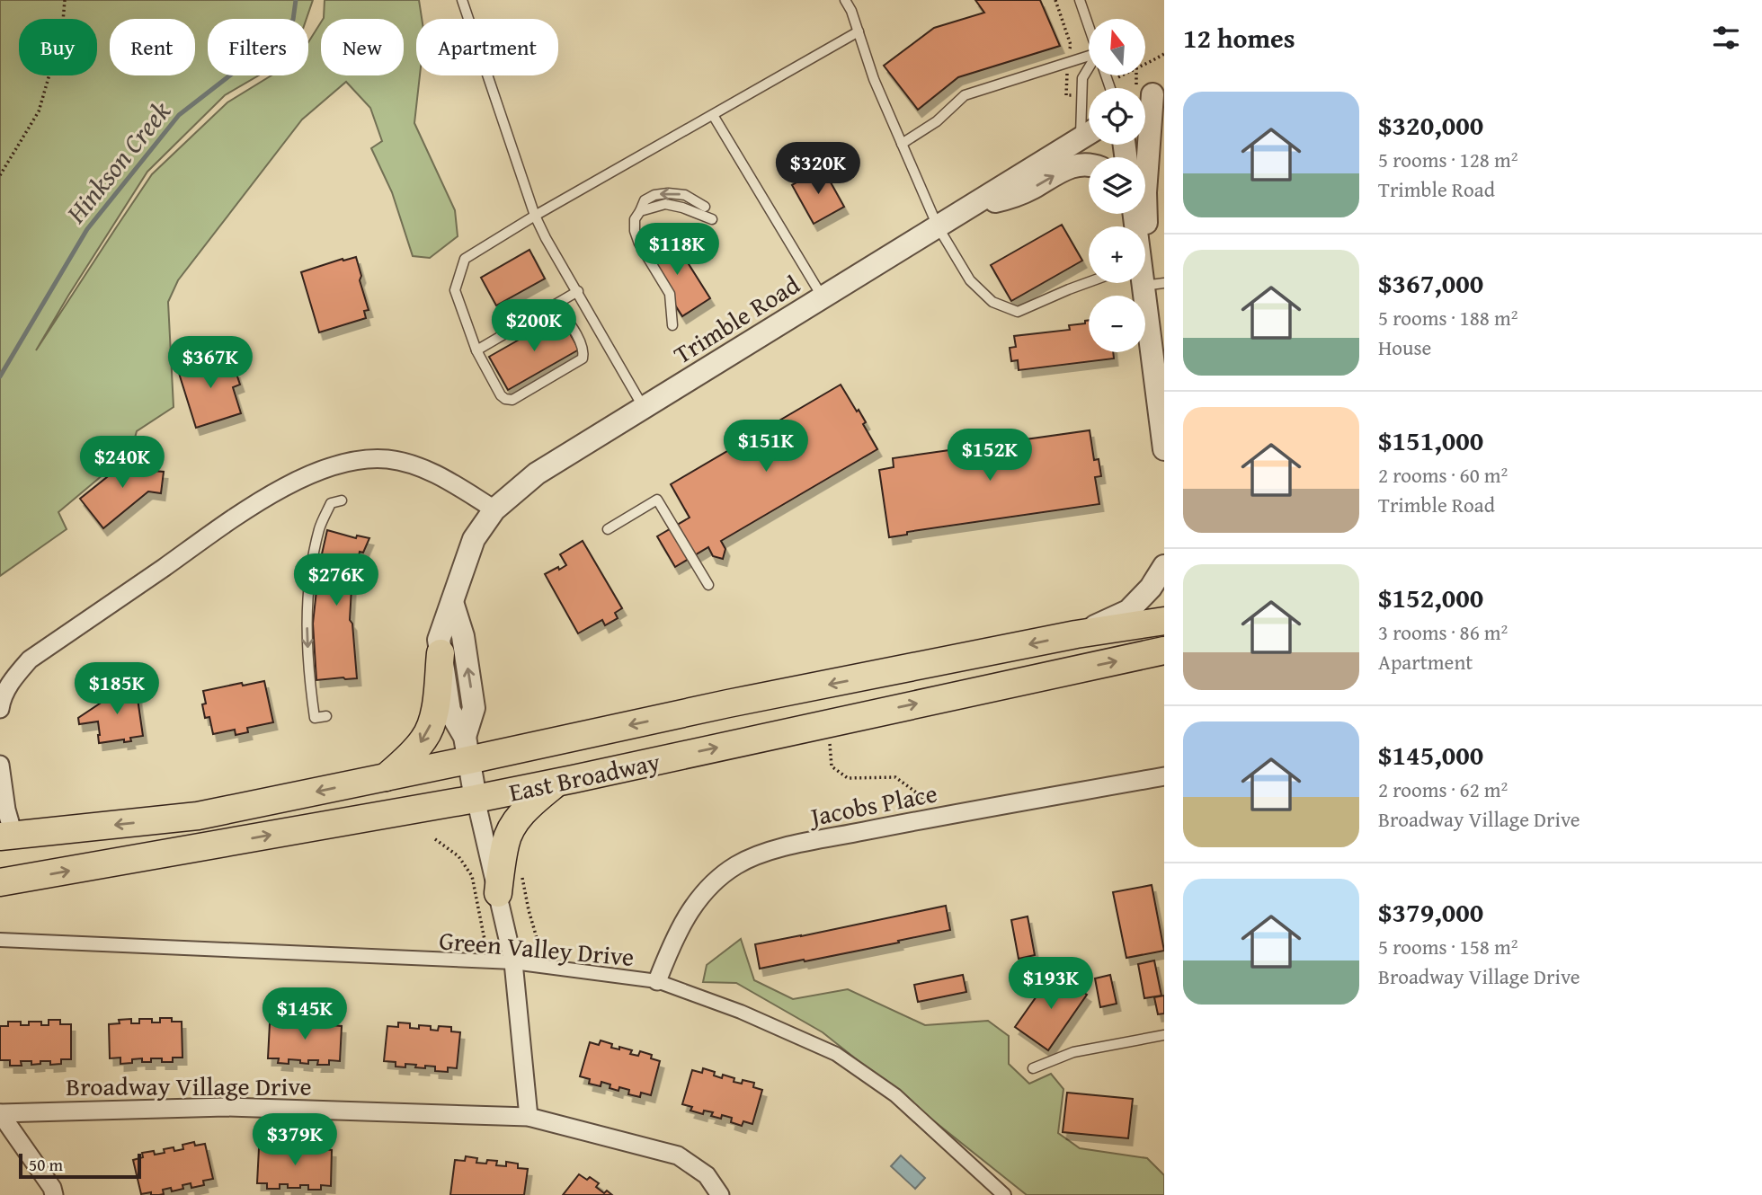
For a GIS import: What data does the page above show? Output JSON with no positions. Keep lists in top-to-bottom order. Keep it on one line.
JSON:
{"streets":{"main road":["East Broadway"],"street":["Trimble Road","Jacobs Place","Green Valley Drive","Broadway Village Drive"]},"crossings":[["Trimble Road","East Broadway"],["Jacobs Place","Green Valley Drive"]],"water":["Hinkson Creek"],"scale_bar":"50 m","north":"top","page":{"heading":"12 homes","map_buttons":["+","−"],"chip":["Buy","Rent","Filters","New","Apartment"],"list":[{"name":"$320,000","note":"5 rooms · 128 m² · Trimble Road"},{"name":"$367,000","note":"5 rooms · 188 m² · House"},{"name":"$151,000","note":"2 rooms · 60 m² · Trimble Road"},{"name":"$152,000","note":"3 rooms · 86 m² · Apartment"},{"name":"$145,000","note":"2 rooms · 62 m² · Broadway Village Drive"},{"name":"$379,000","note":"5 rooms · 158 m² · Broadway Village Drive"}],"price":["$320K","$118K","$200K","$367K","$151K","$152K","$240K","$276K","$185K","$193K","$145K","$379K"],"scale":"50 m"}}
